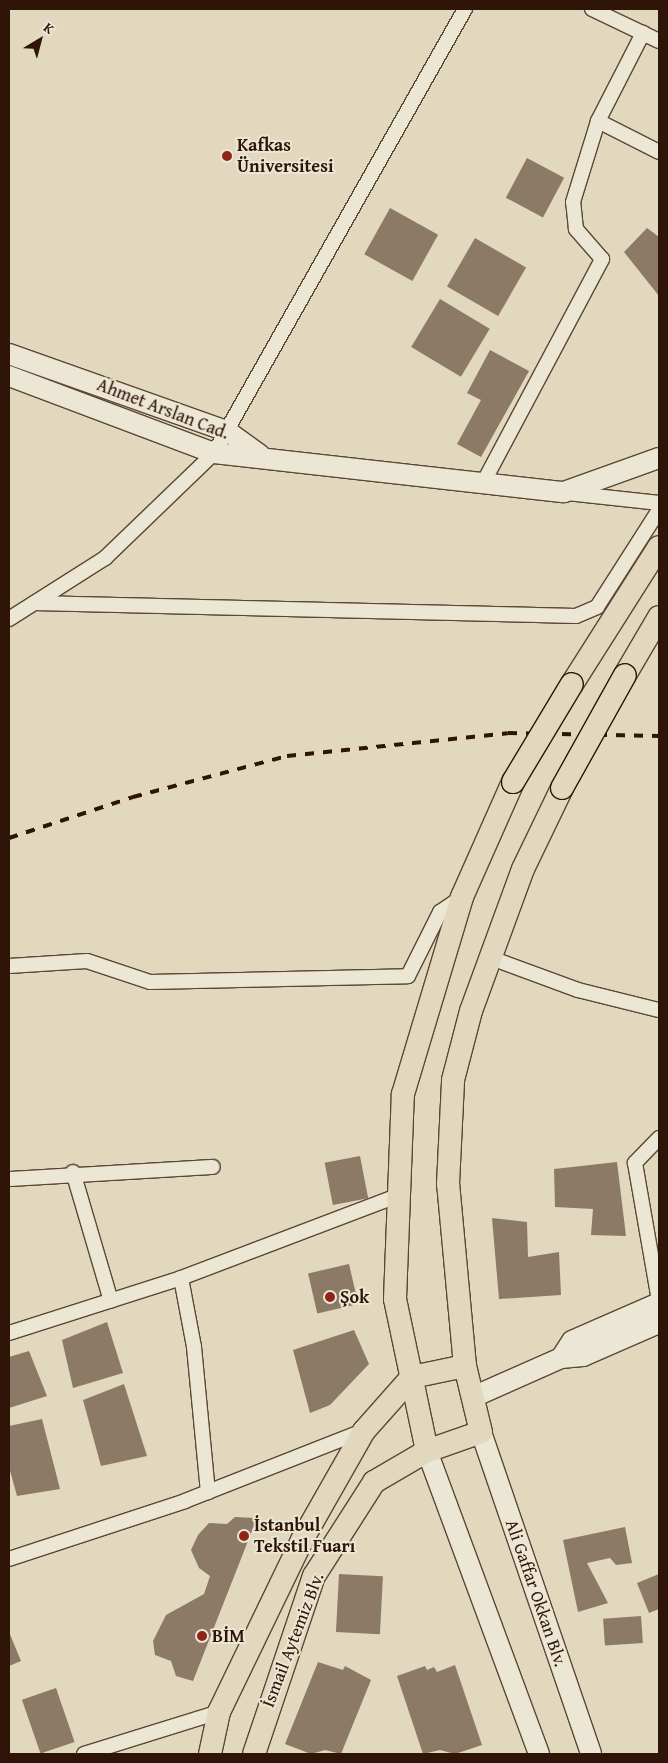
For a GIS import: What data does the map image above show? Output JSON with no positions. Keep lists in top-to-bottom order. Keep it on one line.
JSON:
{"streets":{"main road":["İsmail Aytemiz Blv."],"street":["Ahmet Arslan Cad.","Ali Gaffar Okkan Blv."]},"crossings":[["Ali Gaffar Okkan Blv.","İsmail Aytemiz Blv."]],"places":["Kafkas Üniversitesi","Şok","İstanbul Tekstil Fuarı","BİM"],"north":"top right"}
